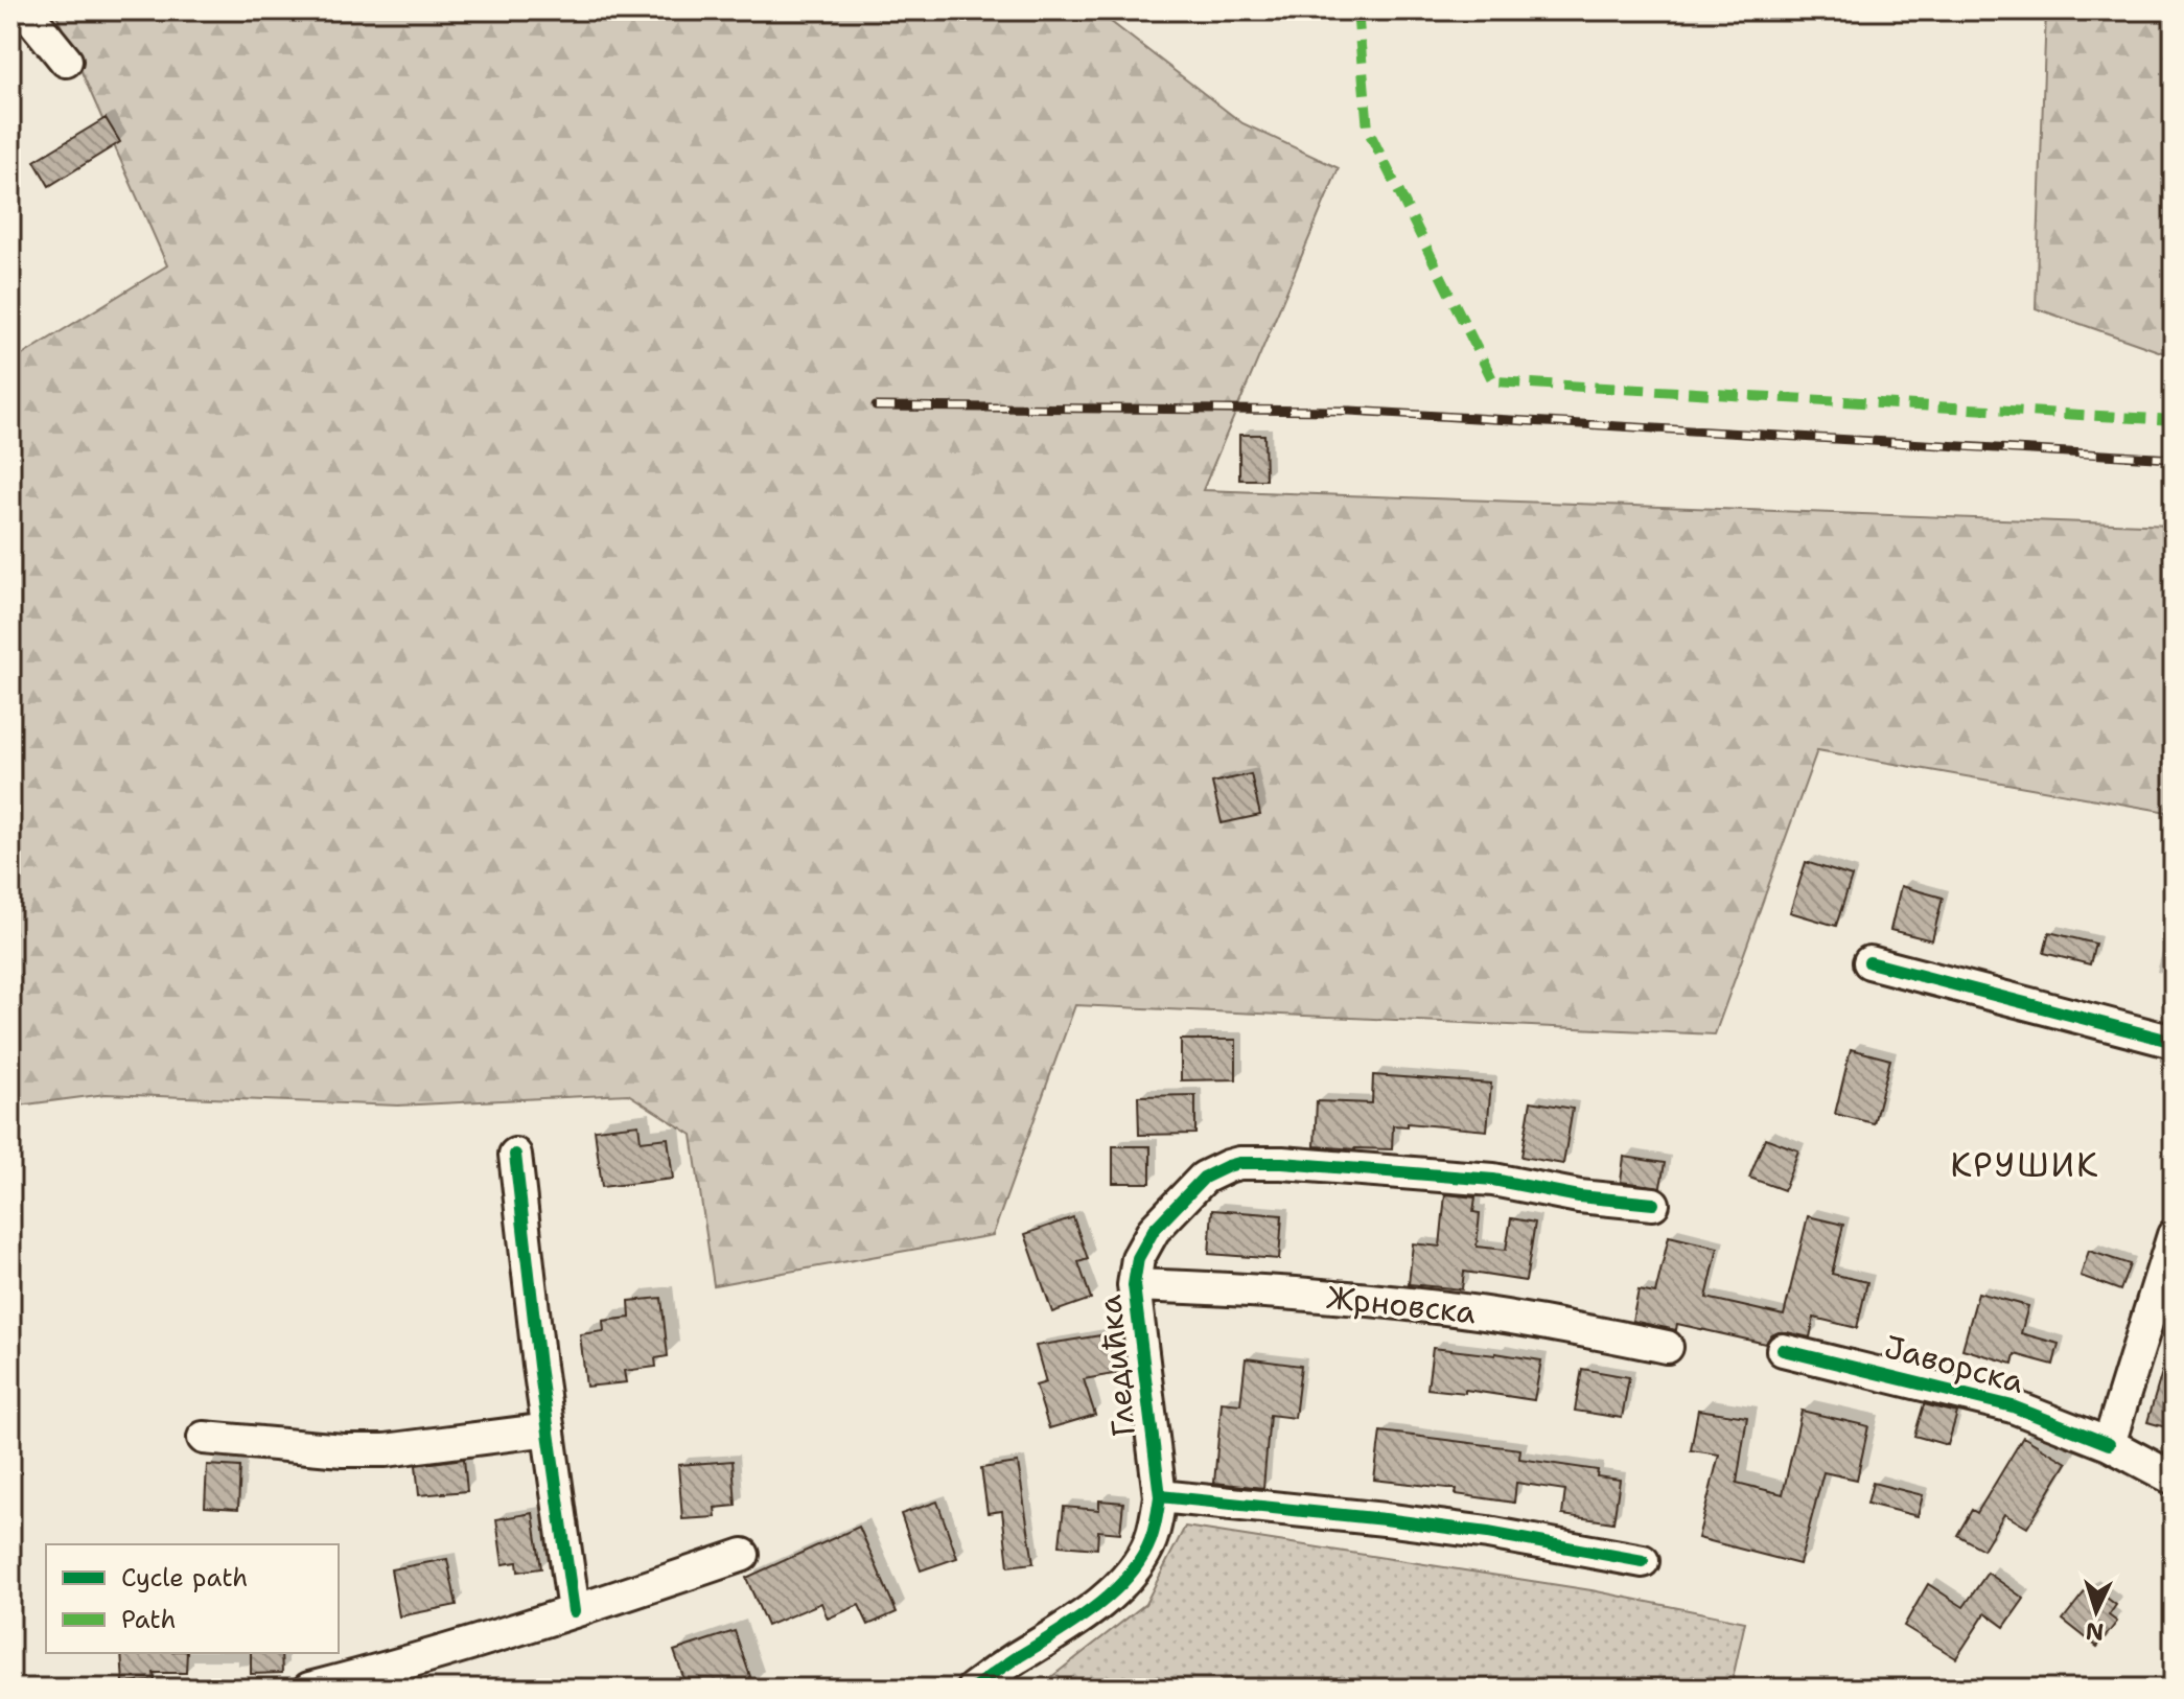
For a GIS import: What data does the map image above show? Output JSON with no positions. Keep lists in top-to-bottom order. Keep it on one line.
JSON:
{"streets":{"street":["Жрновска","Јаворска","Гледићка"]},"crossings":[["Жрновска","Гледићка"]],"districts":["КРУШИК"],"legend":["Cycle path","Path"],"north":"bottom"}
